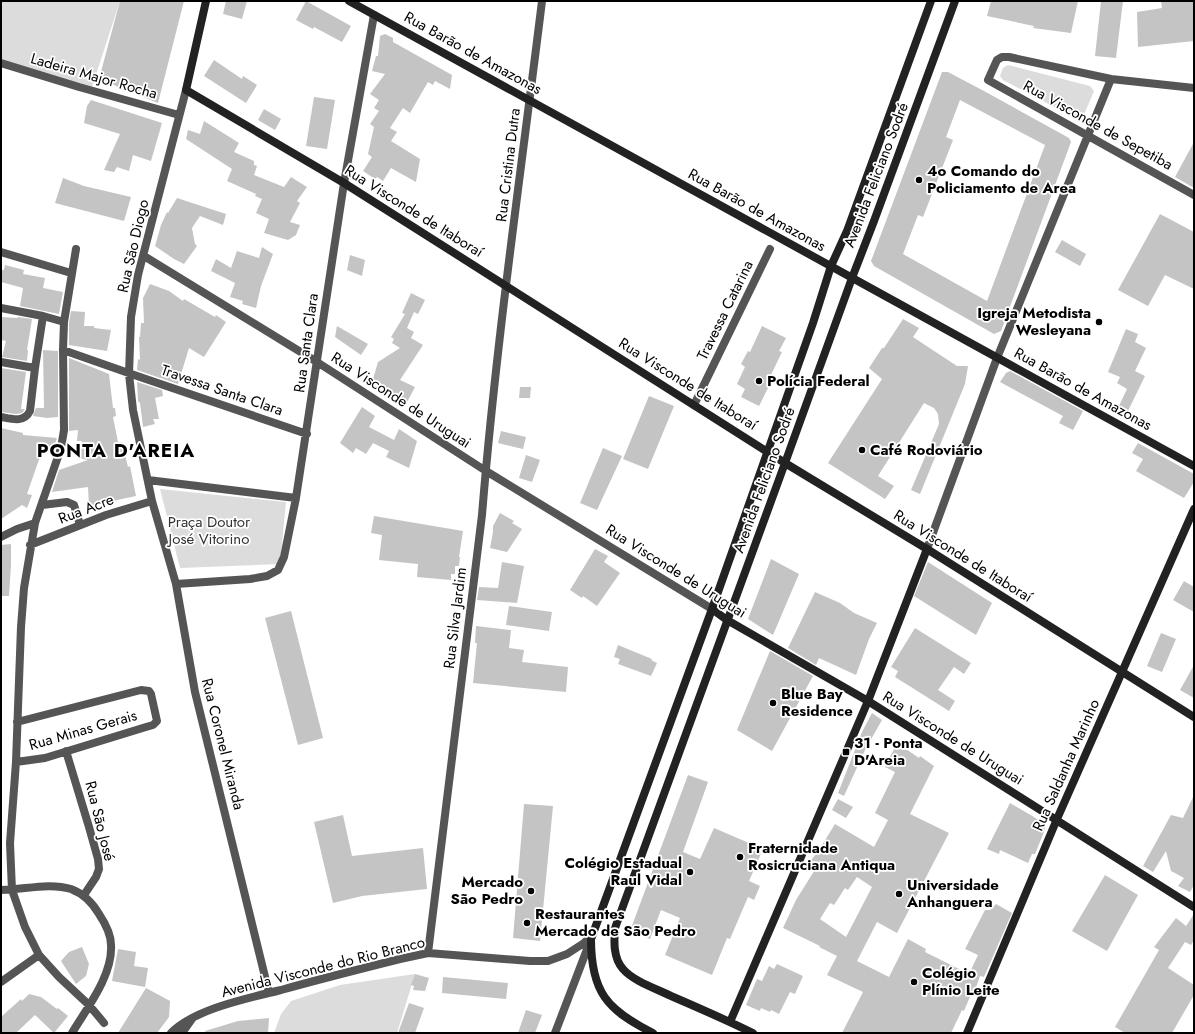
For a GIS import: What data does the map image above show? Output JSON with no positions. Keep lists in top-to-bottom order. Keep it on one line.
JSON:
{"streets":{"main road":["Rua Barão de Amazonas","Avenida Feliciano Sodré","Rua Visconde de Itaboraí","Rua São Diogo","Rua Visconde de Uruguai","Rua Saldanha Marinho"],"street":["Ladeira Major Rocha","Rua Visconde de Sepetiba","Rua Cristina Dutra","Travessa Catarina","Rua Santa Clara","Travessa Santa Clara","Rua Acre","Rua Silva Jardim","Rua Minas Gerais","Rua Coronel Miranda","Rua São José","Avenida Visconde do Rio Branco"]},"crossings":[["Rua Barão de Amazonas","Rua Cristina Dutra"],["Rua Barão de Amazonas","Avenida Feliciano Sodré"],["Rua Barão de Amazonas","Rua Santa Clara"],["Ladeira Major Rocha","Rua São Diogo"],["Rua Cristina Dutra","Rua Visconde de Itaboraí"],["Rua Cristina Dutra","Rua Silva Jardim"],["Avenida Feliciano Sodré","Rua Visconde de Itaboraí"],["Avenida Feliciano Sodré","Rua Visconde de Uruguai"],["Avenida Feliciano Sodré","Avenida Visconde do Rio Branco"],["Rua Visconde de Itaboraí","Rua São Diogo"],["Rua Visconde de Itaboraí","Travessa Catarina"],["Rua Visconde de Itaboraí","Rua Santa Clara"],["Rua Visconde de Itaboraí","Rua Silva Jardim"],["Rua Visconde de Itaboraí","Rua Saldanha Marinho"],["Rua São Diogo","Travessa Santa Clara"],["Rua São Diogo","Rua Visconde de Uruguai"],["Rua São Diogo","Rua Acre"],["Rua São Diogo","Rua Coronel Miranda"],["Rua Santa Clara","Travessa Santa Clara"],["Rua Santa Clara","Rua Visconde de Uruguai"],["Rua Santa Clara","Rua Coronel Miranda"],["Rua Visconde de Uruguai","Rua Silva Jardim"],["Rua Visconde de Uruguai","Rua Saldanha Marinho"],["Rua Acre","Rua Coronel Miranda"],["Rua Silva Jardim","Avenida Visconde do Rio Branco"],["Rua Minas Gerais","Rua São José"],["Rua Coronel Miranda","Avenida Visconde do Rio Branco"]],"districts":["PONTA D'AREIA"],"parks":["Praça Doutor José Vitorino"],"places":{"other":["4o Comando do Policiamento de Area","Igreja Metodista Wesleyana","Polícia Federal","Café Rodoviário","Blue Bay Residence","Fraternidade Rosicruciana Antiqua","Colégio Estadual Raul Vidal","Mercado São Pedro","Universidade Anhanguera","Restaurantes Mercado de São Pedro","Colégio Plínio Leite"],"transit":["31 - Ponta D'Areia"]}}
